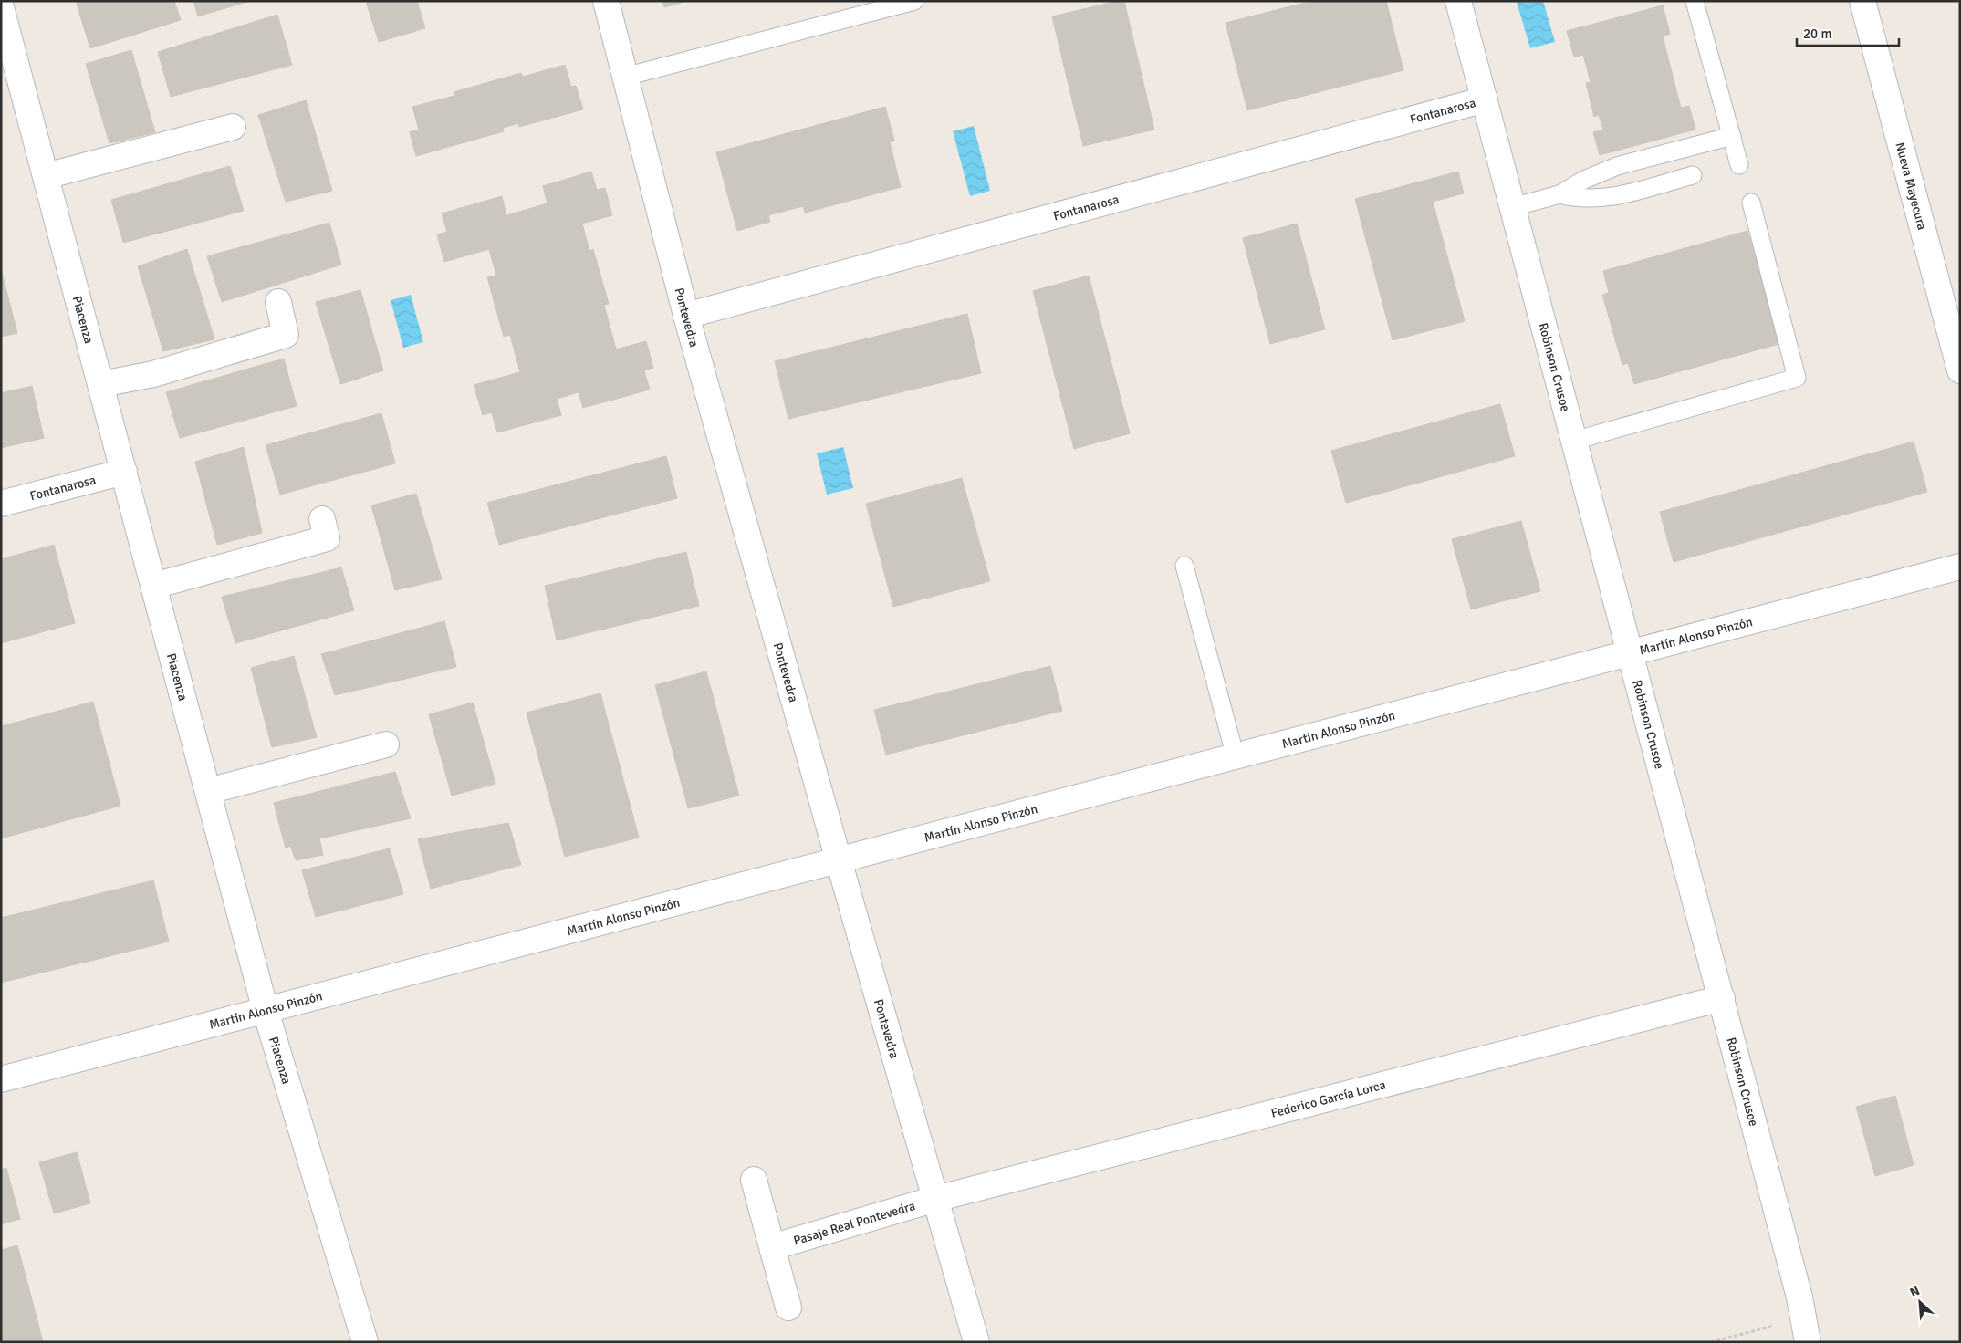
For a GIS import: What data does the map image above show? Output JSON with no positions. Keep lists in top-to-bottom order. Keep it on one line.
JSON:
{"streets":{"street":["Fontanarosa","Nueva Mayecura","Pontevedra","Piacenza","Robinson Crusoe","Martín Alonso Pinzón","Federico García Lorca","Pasaje Real Pontevedra"]},"crossings":[["Fontanarosa","Pontevedra"],["Fontanarosa","Piacenza"],["Fontanarosa","Robinson Crusoe"],["Pontevedra","Martín Alonso Pinzón"],["Pontevedra","Federico García Lorca"],["Pontevedra","Pasaje Real Pontevedra"],["Piacenza","Martín Alonso Pinzón"],["Robinson Crusoe","Martín Alonso Pinzón"],["Robinson Crusoe","Federico García Lorca"],["Federico García Lorca","Pasaje Real Pontevedra"]],"scale_bar":"20 m","north":"top left"}
